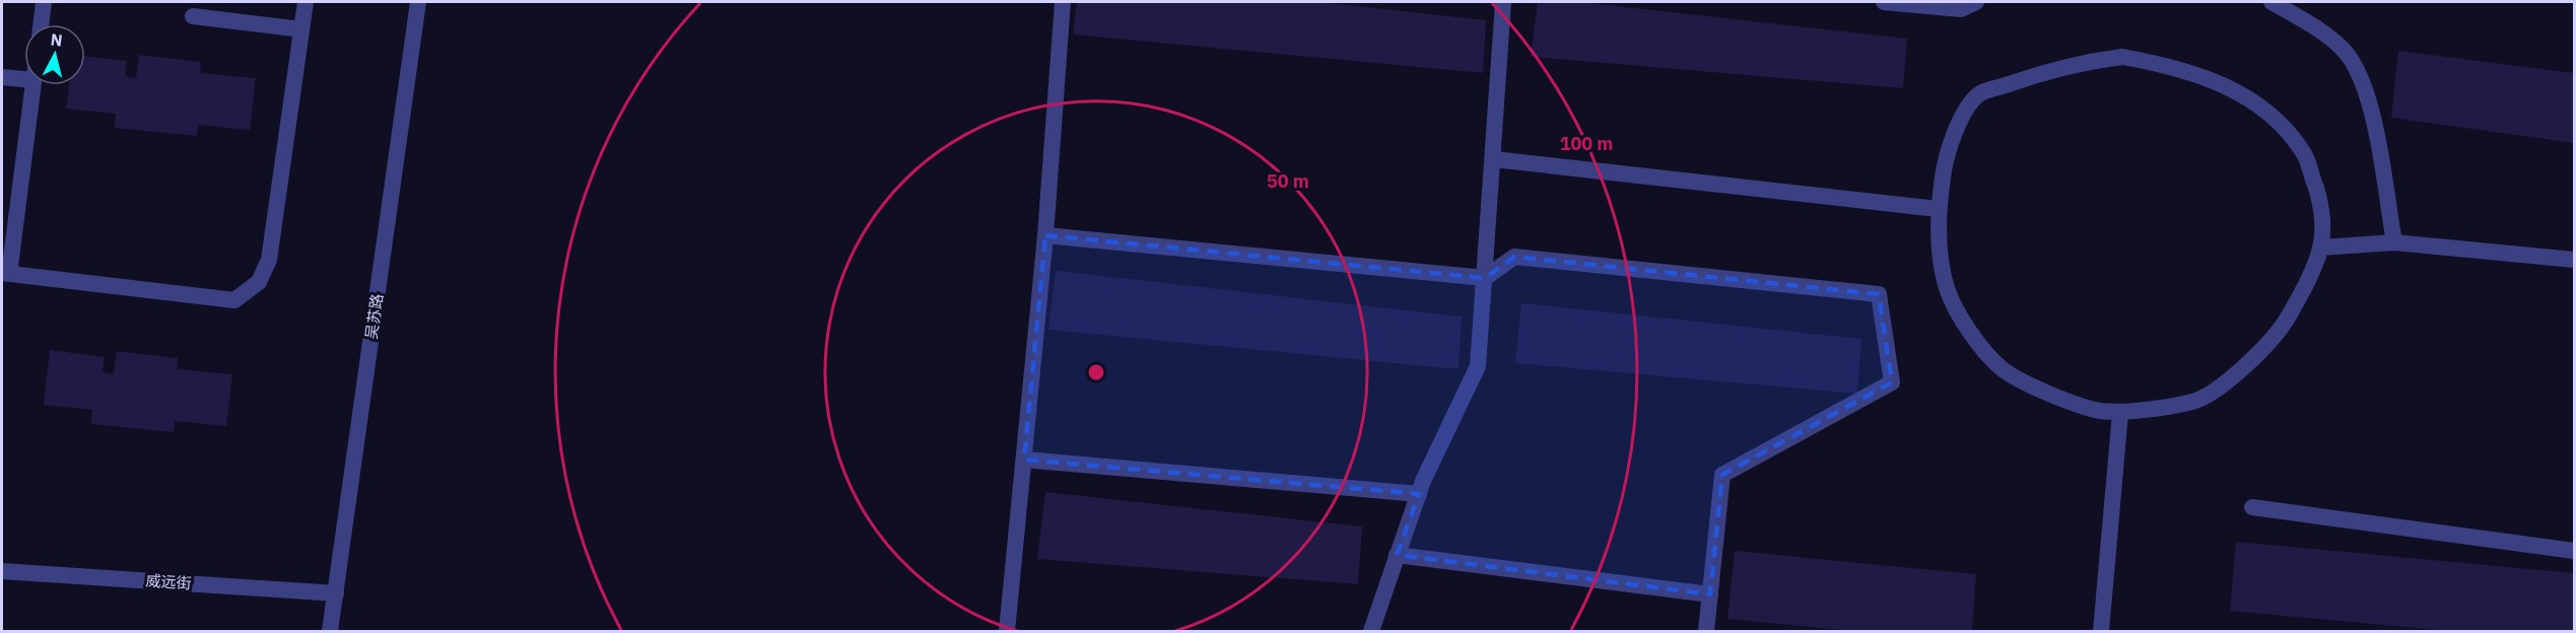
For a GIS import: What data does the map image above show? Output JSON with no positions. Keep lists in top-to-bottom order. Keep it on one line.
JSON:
{"streets":{"street":["吴苏路","威远街"]},"crossings":[["吴苏路","威远街"]],"north":"top","rings":["100 m","50 m"]}
